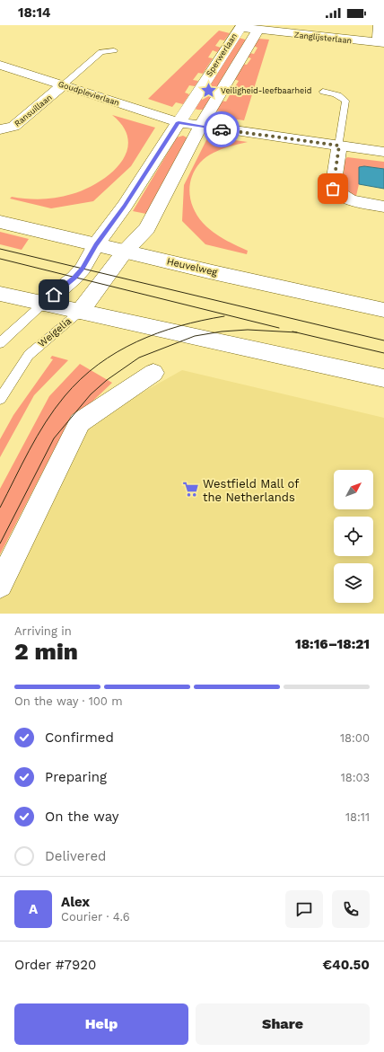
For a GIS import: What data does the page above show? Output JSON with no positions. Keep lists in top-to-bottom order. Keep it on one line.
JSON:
{"streets":{"street":["Zanglijsterlaan","Sperwerlaan","Goudplevierlaan","Ransuillaan","Heuvelweg","Weigelia"]},"crossings":[["Zanglijsterlaan","Sperwerlaan"],["Sperwerlaan","Goudplevierlaan"],["Sperwerlaan","Heuvelweg"],["Sperwerlaan","Weigelia"],["Goudplevierlaan","Ransuillaan"],["Heuvelweg","Weigelia"]],"places":{"place":["Veiligheid-leefbaarheid"],"supermarket":["Westfield Mall of the Netherlands"]},"north":"top right","page":{"status":"18:14","heading":["2 min","Arriving in","18:16–18:21"],"panel":["Alex","Courier · 4.6","Order #7920","€40.50"],"bar":"On the way · 100 m","list":[["Confirmed","18:00"],["Preparing","18:03"],["On the way","18:11"],"Delivered"],"round":"A","buttons":["Help","Share"]}}
